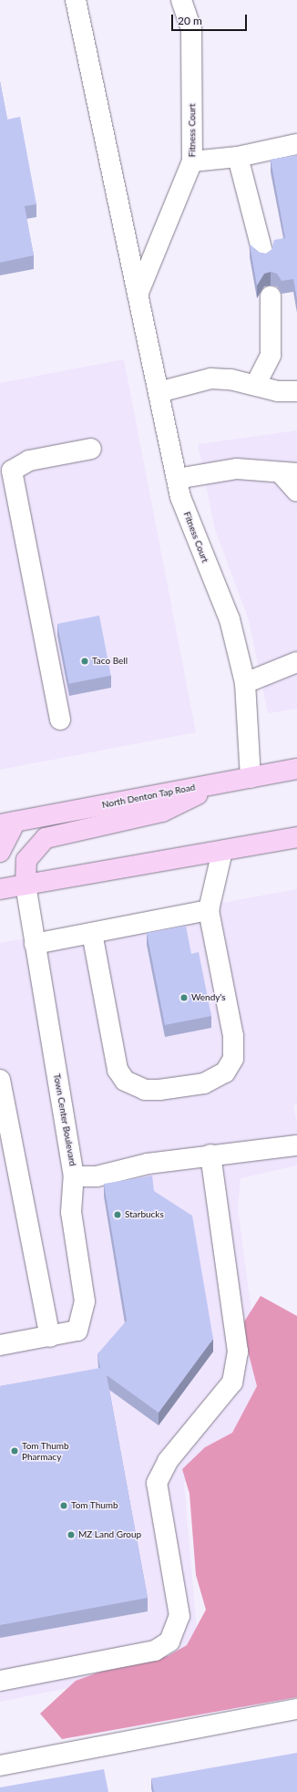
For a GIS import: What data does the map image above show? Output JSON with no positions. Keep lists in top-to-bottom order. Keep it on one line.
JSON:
{"streets":{"main road":["North Denton Tap Road"],"street":["Fitness Court","Town Center Boulevard"]},"crossings":[["Fitness Court","North Denton Tap Road"]],"places":["Taco Bell","Wendy's","Starbucks","Tom Thumb Pharmacy","Tom Thumb","MZ Land Group"],"scale_bar":"20 m"}
